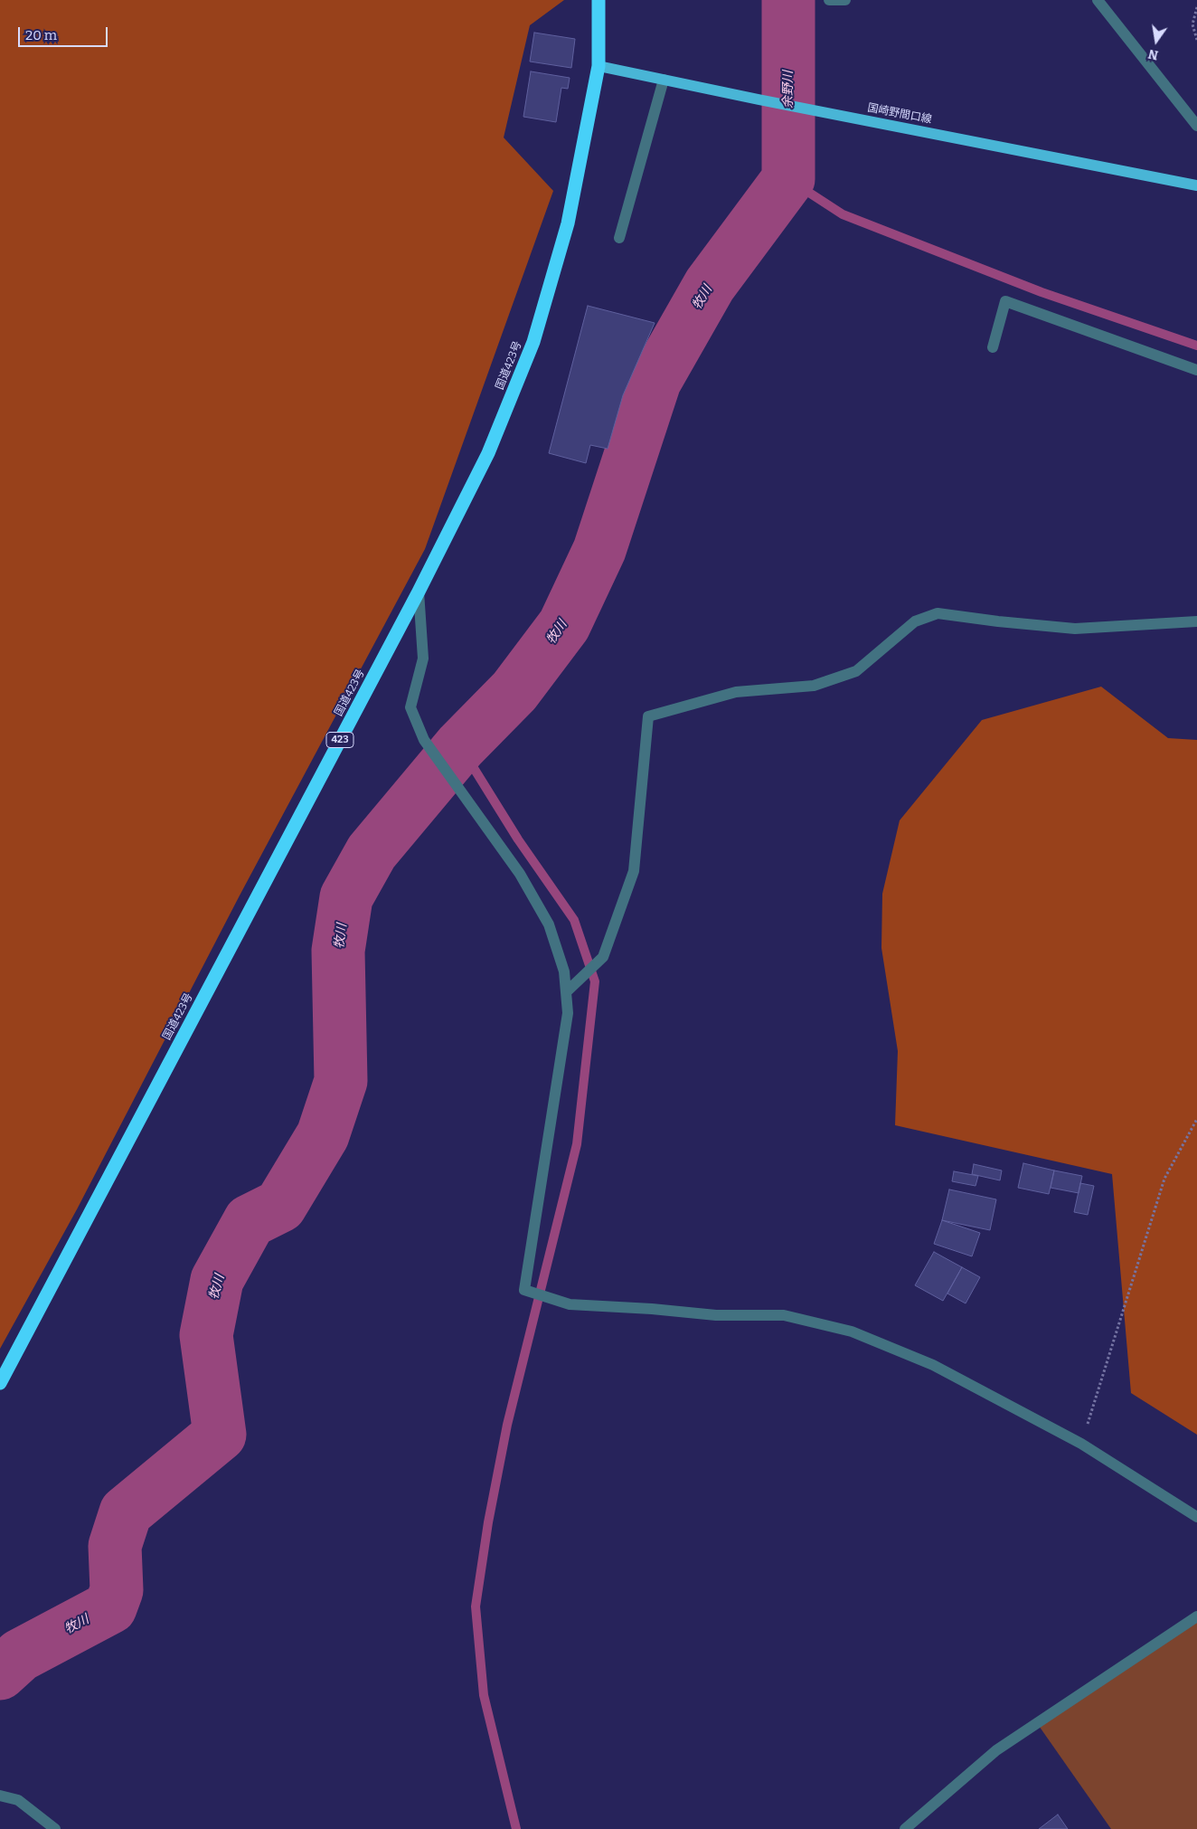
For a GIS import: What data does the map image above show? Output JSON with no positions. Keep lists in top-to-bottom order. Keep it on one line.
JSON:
{"streets":{"highway":["国道423号","423"],"main road":["国崎野間口線"]},"crossings":[["国崎野間口線","国道423号"]],"water":["余野川","牧川"],"scale_bar":"20 m","north":"bottom"}
